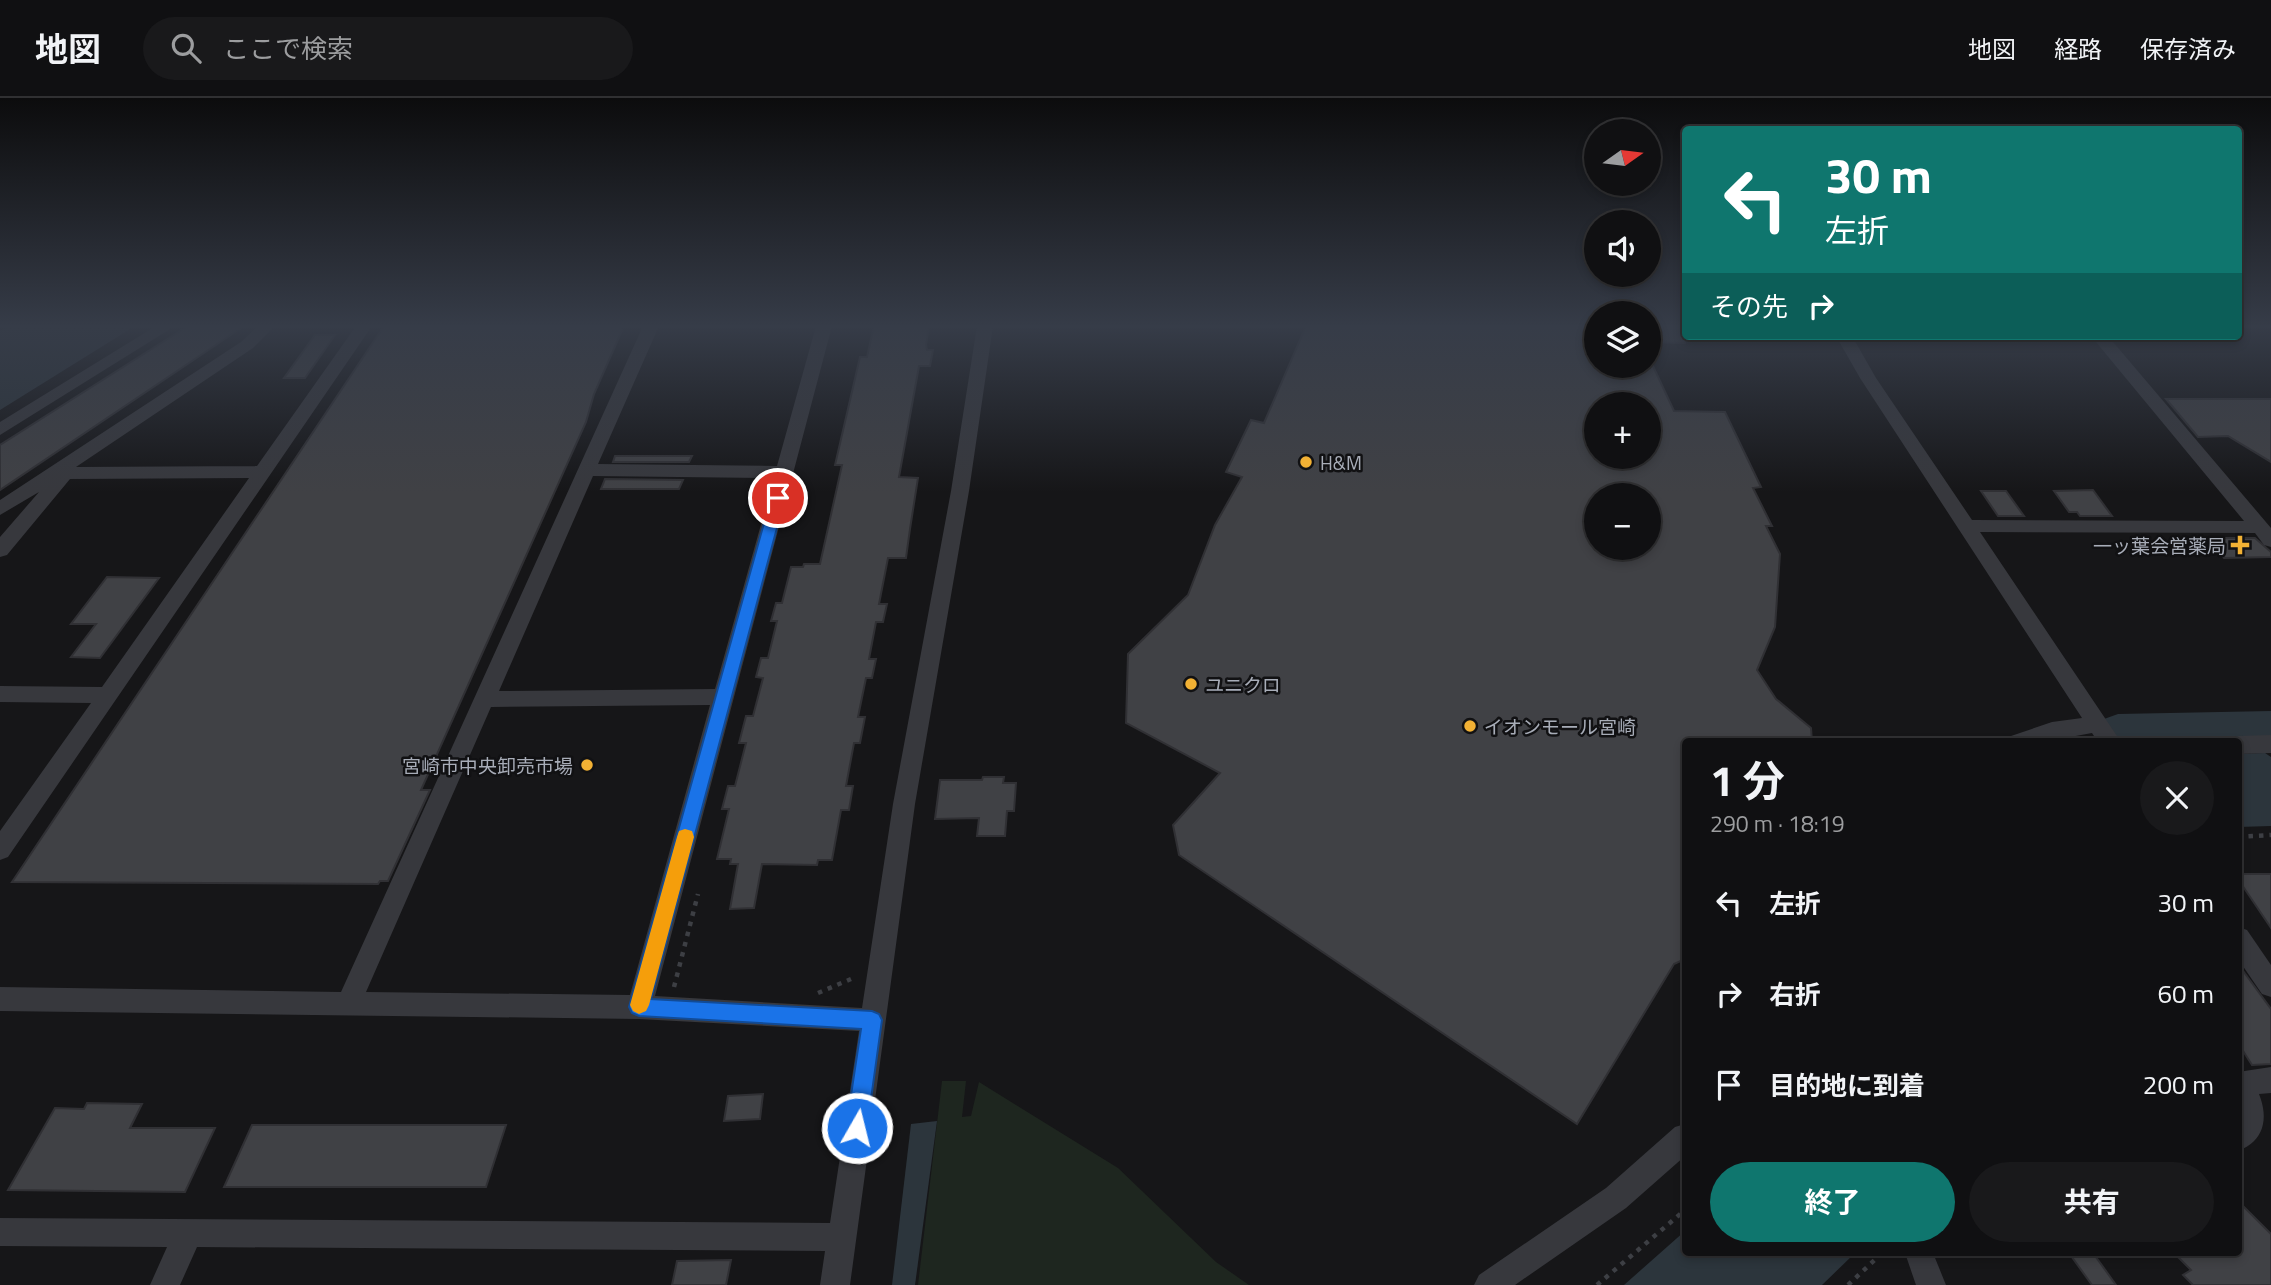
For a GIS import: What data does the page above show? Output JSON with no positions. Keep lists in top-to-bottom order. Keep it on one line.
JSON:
{"places":{"other":["H&M","ユニクロ","イオンモール宮崎","宮崎市中央卸売市場"],"health":["一ッ葉会営薬局"]},"north":"right","page":{"header":"地図","search":"ここで検索","nav":["地図","経路","保存済み"],"map_buttons":["+","−"],"turn":["30 m","左折"],"then":"その先","heading":["1 分","290 m · 18:19"],"list":[{"name":"左折","value":"30 m"},{"name":"右折","value":"60 m"},{"name":"目的地に到着","value":"200 m"}],"buttons":["終了","共有"]}}
